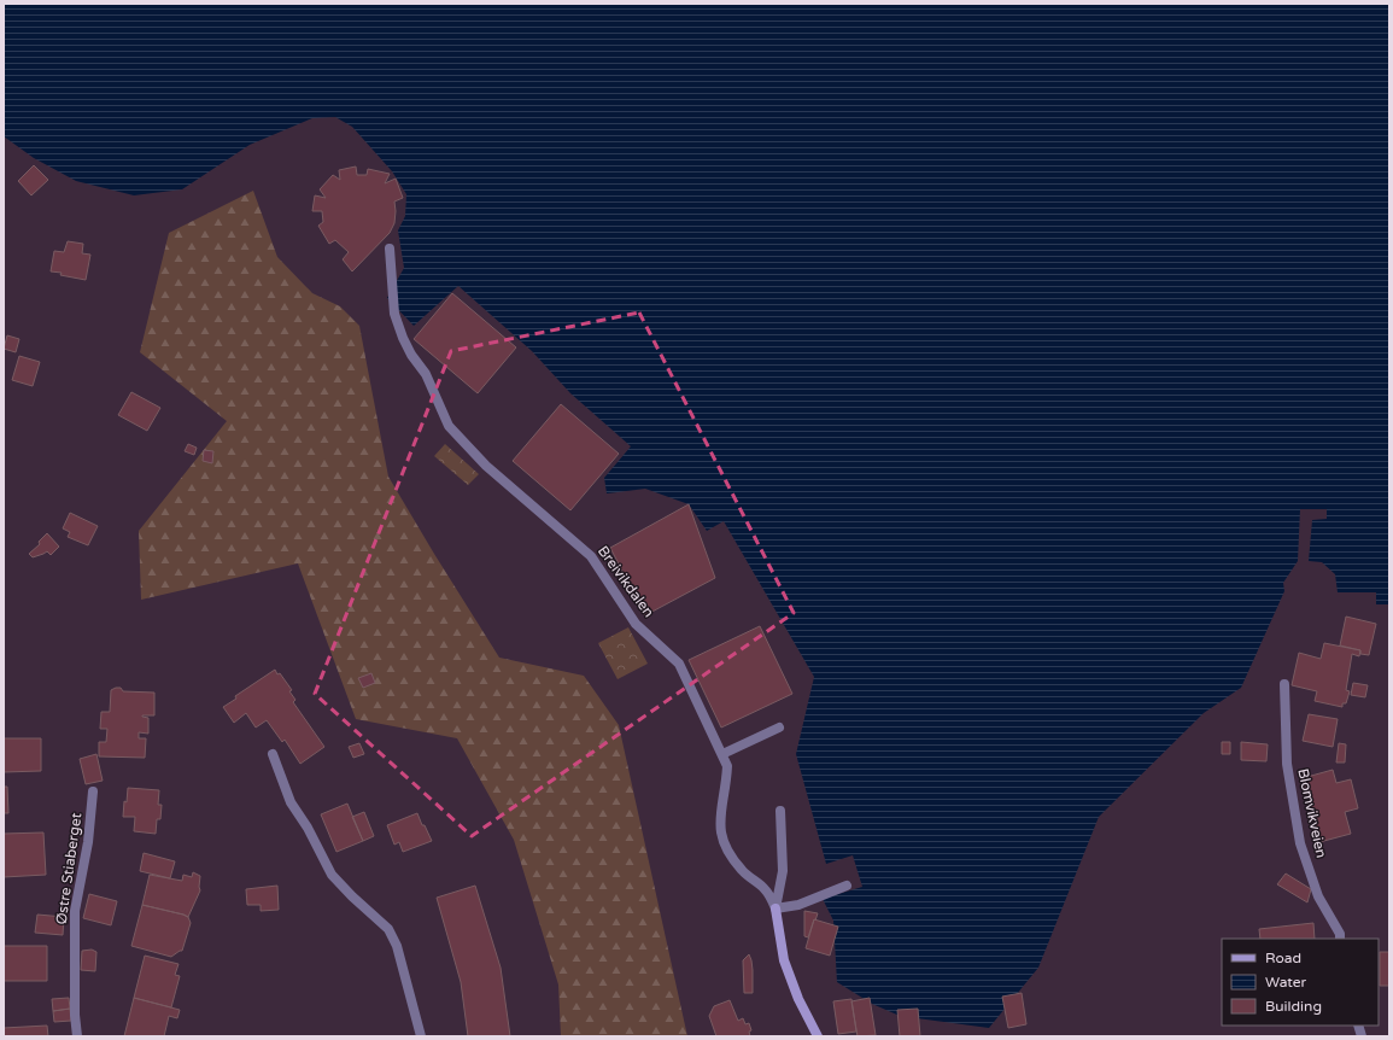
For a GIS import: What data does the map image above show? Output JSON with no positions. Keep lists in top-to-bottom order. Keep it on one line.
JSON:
{"streets":{"main road":["Breivikdalen"],"street":["Blomvikveien","Østre Stiaberget"]},"legend":["Road","Water","Building"]}
